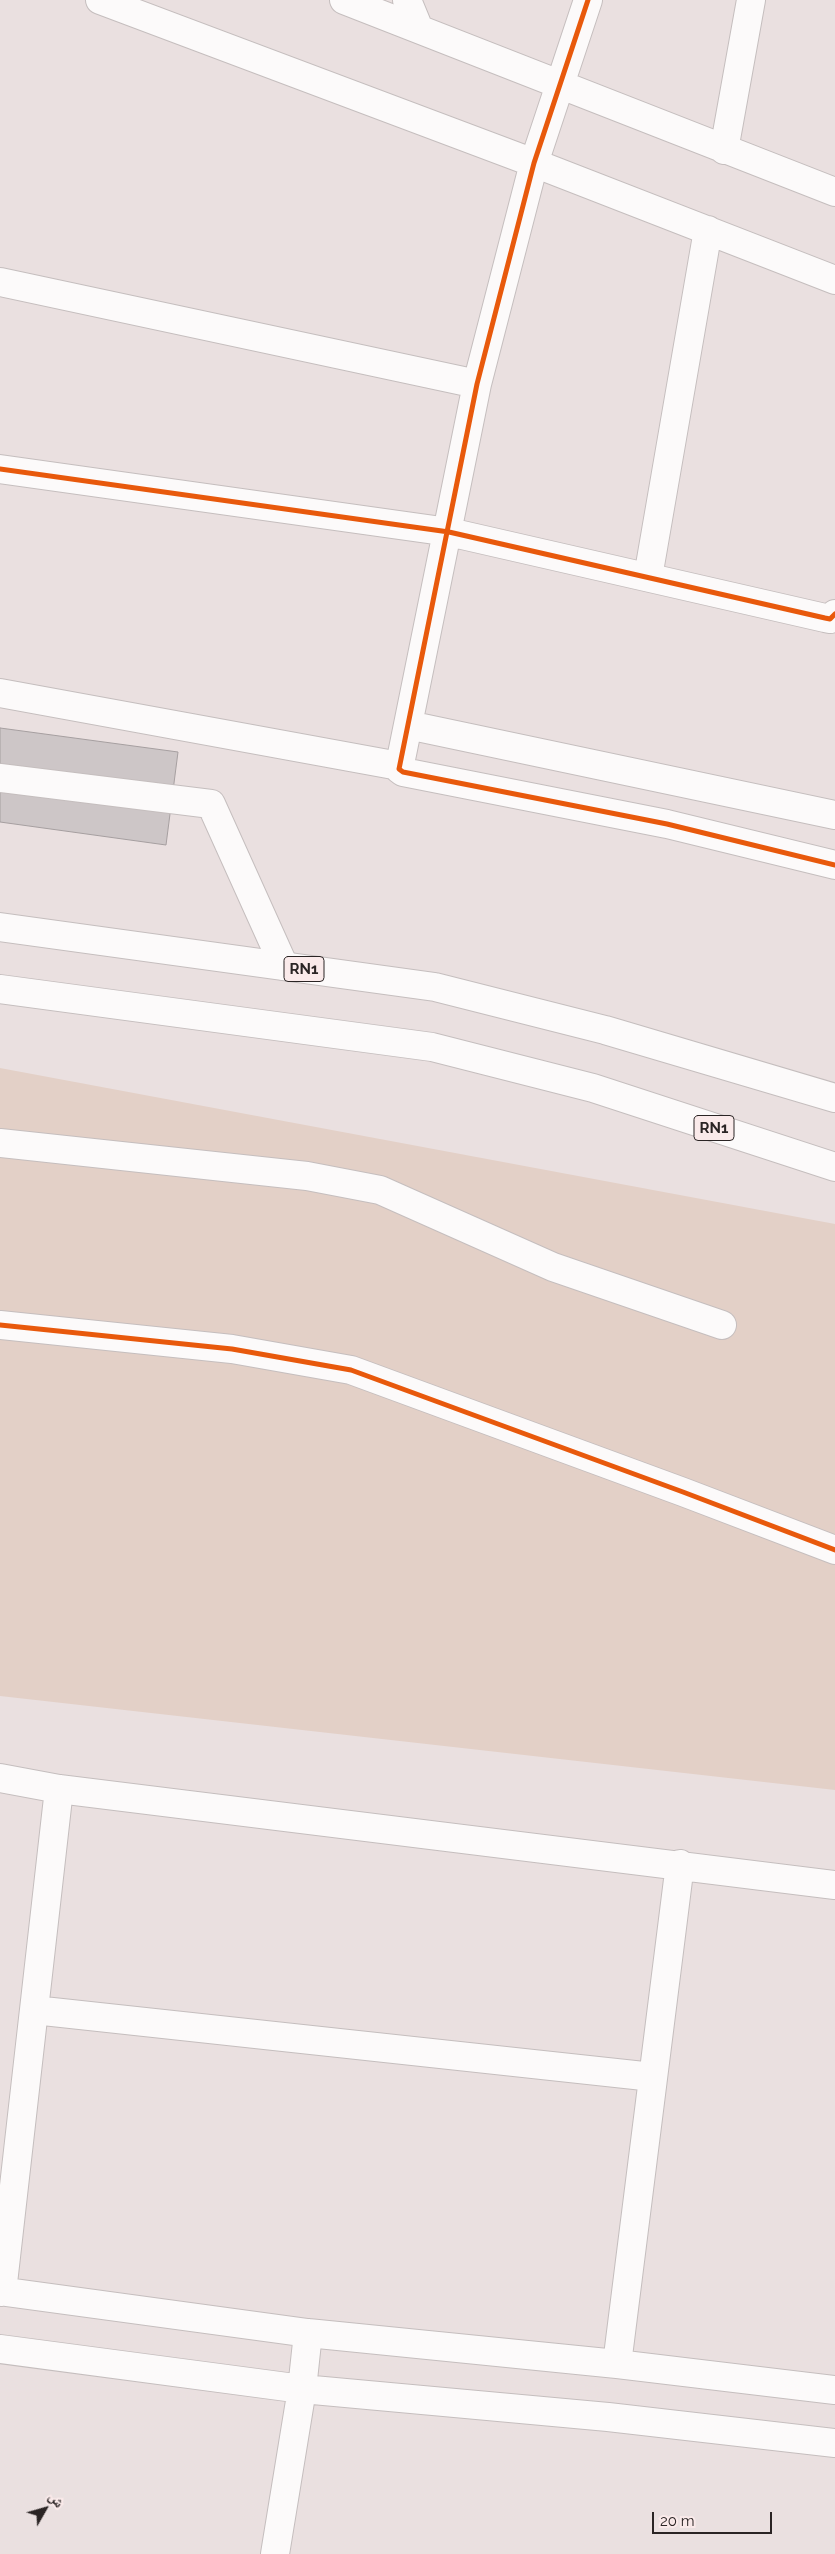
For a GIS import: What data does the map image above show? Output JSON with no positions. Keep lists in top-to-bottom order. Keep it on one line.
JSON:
{"streets":{"street":["RN1"]},"scale_bar":"20 m","north":"top right"}
